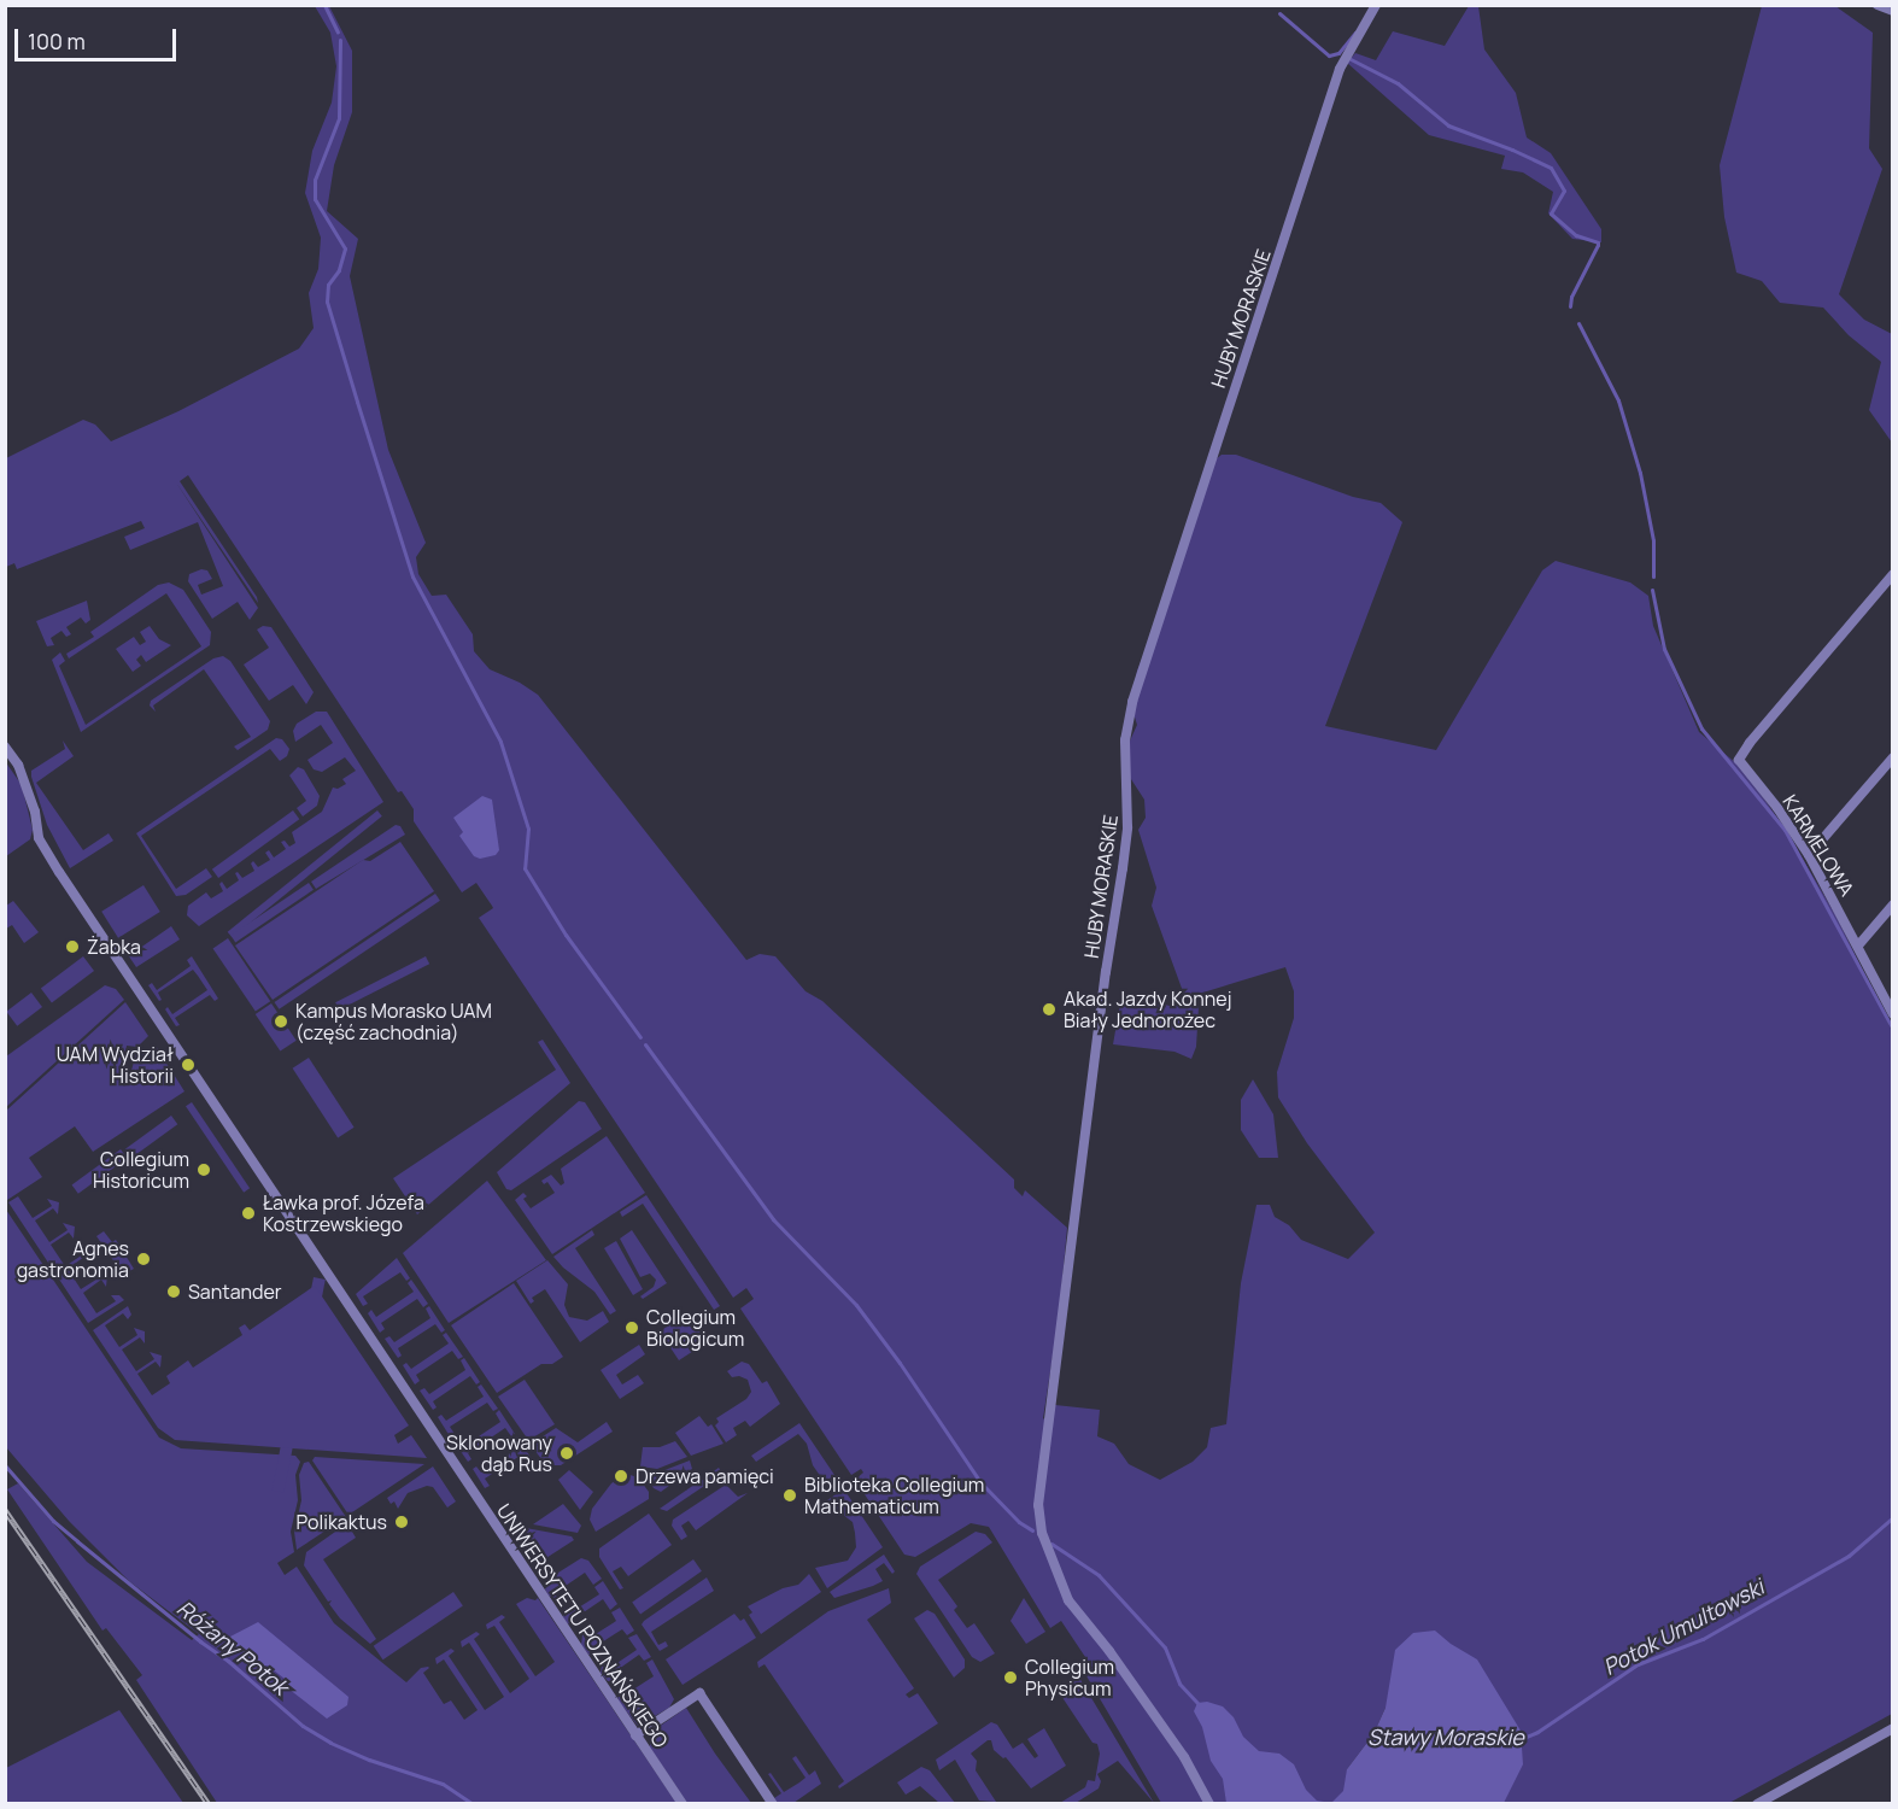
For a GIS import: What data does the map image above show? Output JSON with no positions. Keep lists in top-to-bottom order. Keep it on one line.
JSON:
{"streets":{"street":["HUBY MORASKIE","KARMELOWA","UNIWERSYTETU POZNAŃSKIEGO"]},"water":["Potok Umultowski","Różany Potok","Stawy Moraskie"],"places":["Żabka","Akad. Jazdy Konnej Biały Jednorożec","Kampus Morasko UAM (część zachodnia)","UAM Wydział Historii","Collegium Historicum","Ławka prof. Józefa Kostrzewskiego","Agnes gastronomia","Santander","Collegium Biologicum","Sklonowany dąb Rus","Drzewa pamięci","Biblioteka Collegium Mathematicum","Polikaktus","Collegium Physicum"],"scale_bar":"100 m"}
